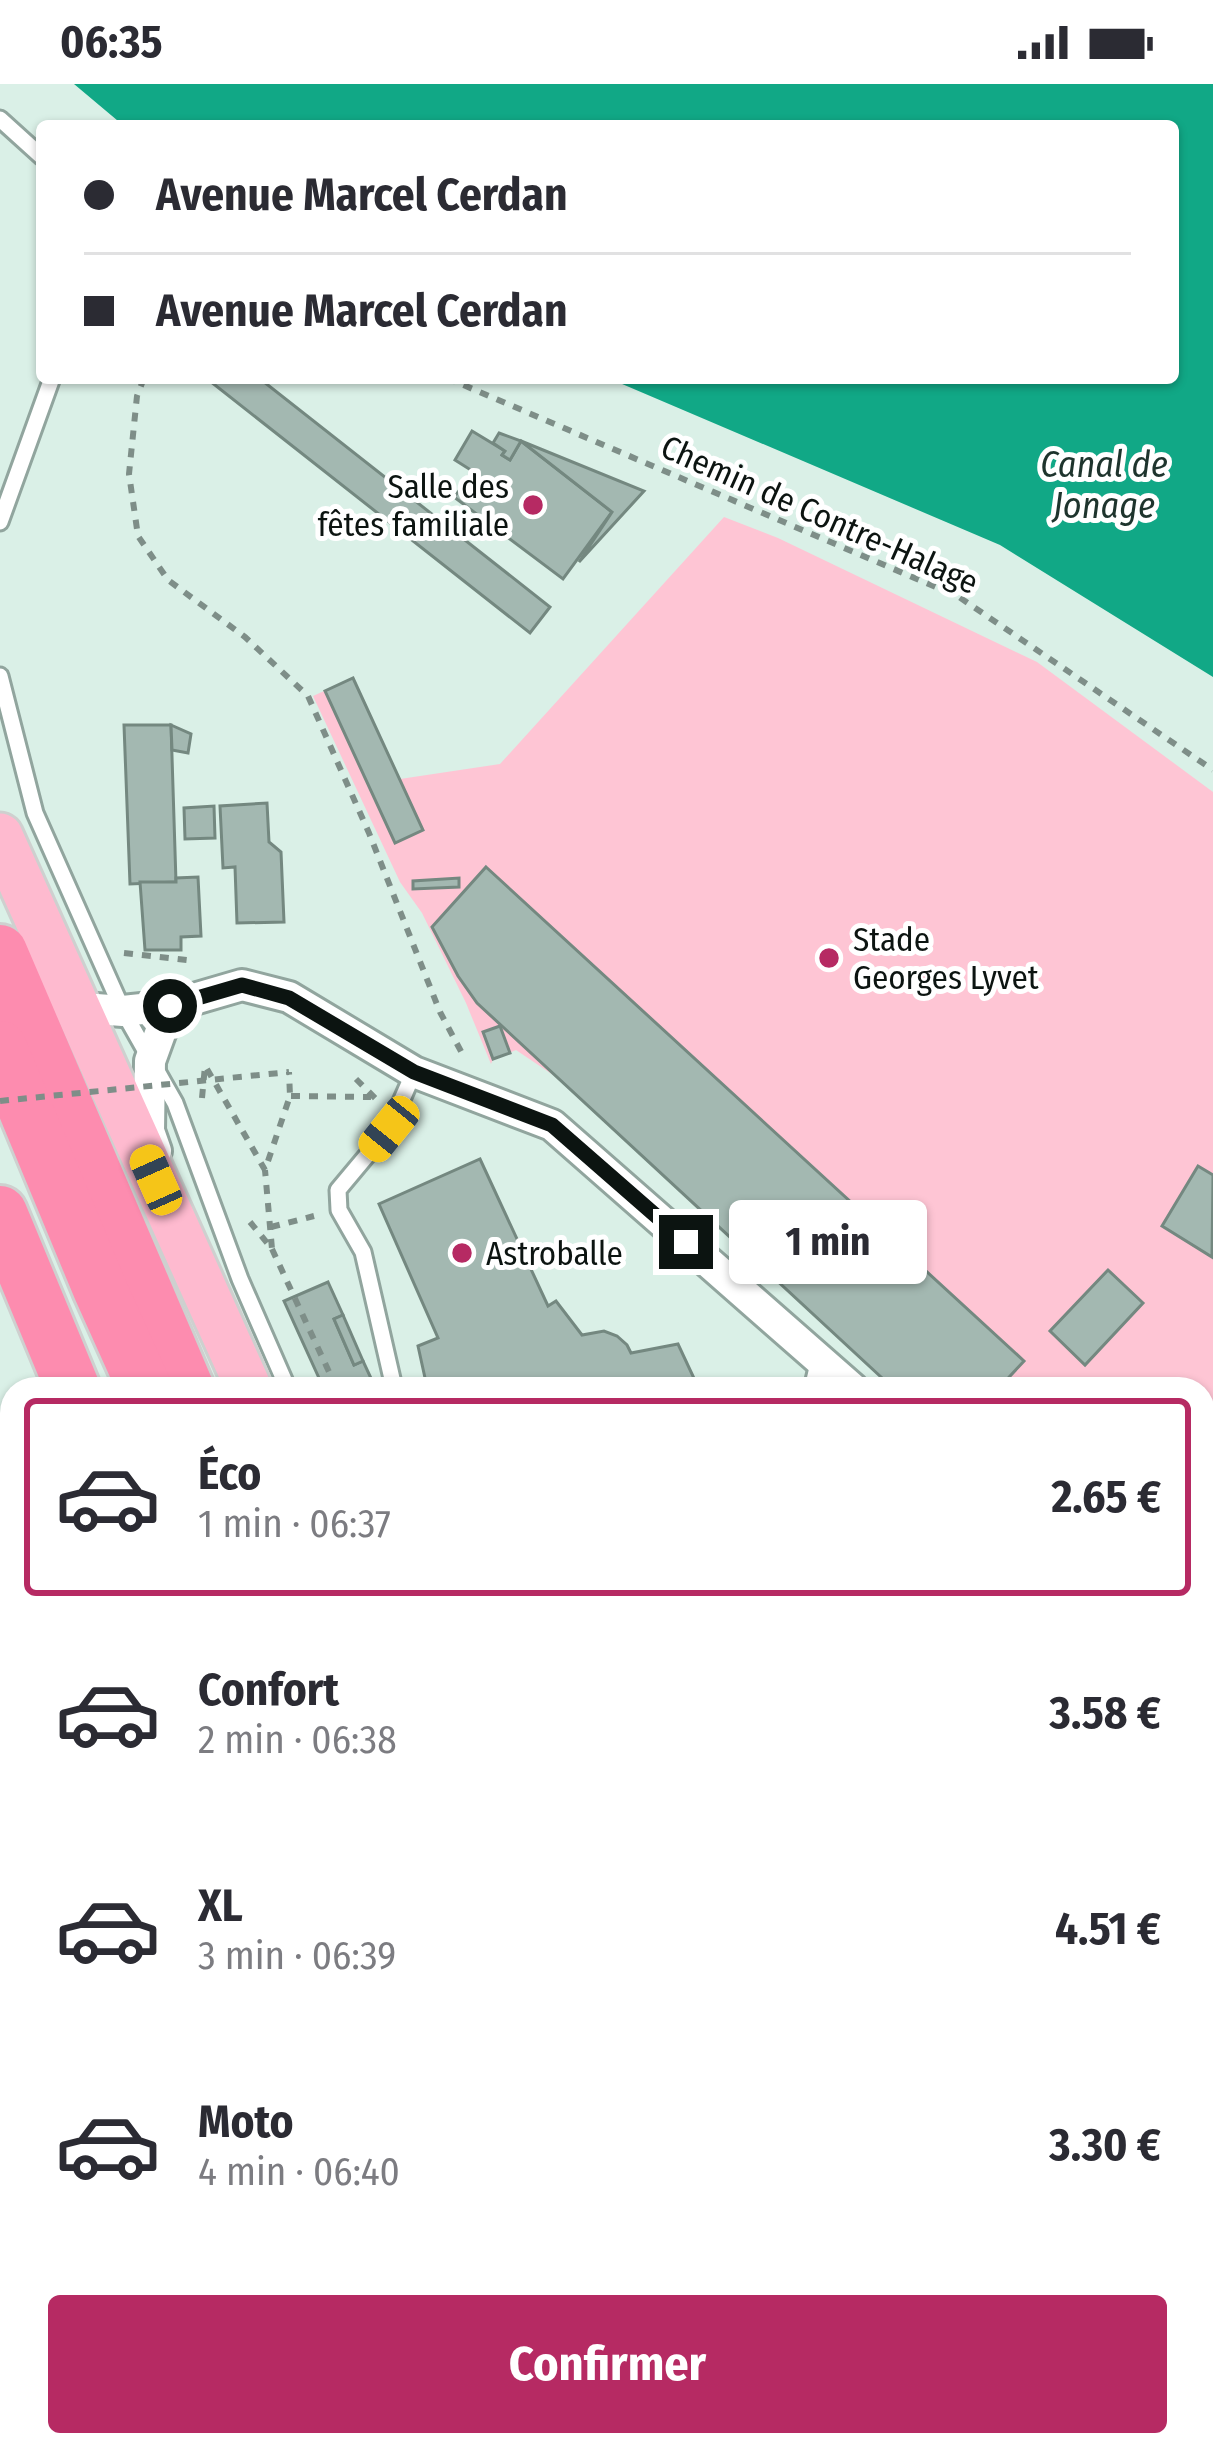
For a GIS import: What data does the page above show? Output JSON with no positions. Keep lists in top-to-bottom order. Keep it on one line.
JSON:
{"streets":{"path":["Chemin de Contre-Halage"]},"water":["Canal de Jonage"],"places":["Salle des fêtes familiale","Stade Georges Lyvet","Astroballe"],"page":{"status":"06:35","banner":["Avenue Marcel Cerdan","Avenue Marcel Cerdan"],"bubble":"1 min","list":[{"name":"Éco","note":"1 min · 06:37","value":"2.65 €"},{"name":"Confort","note":"2 min · 06:38","value":"3.58 €"},{"name":"XL","note":"3 min · 06:39","value":"4.51 €"},{"name":"Moto","note":"4 min · 06:40","value":"3.30 €"}],"buttons":"Confirmer"}}
